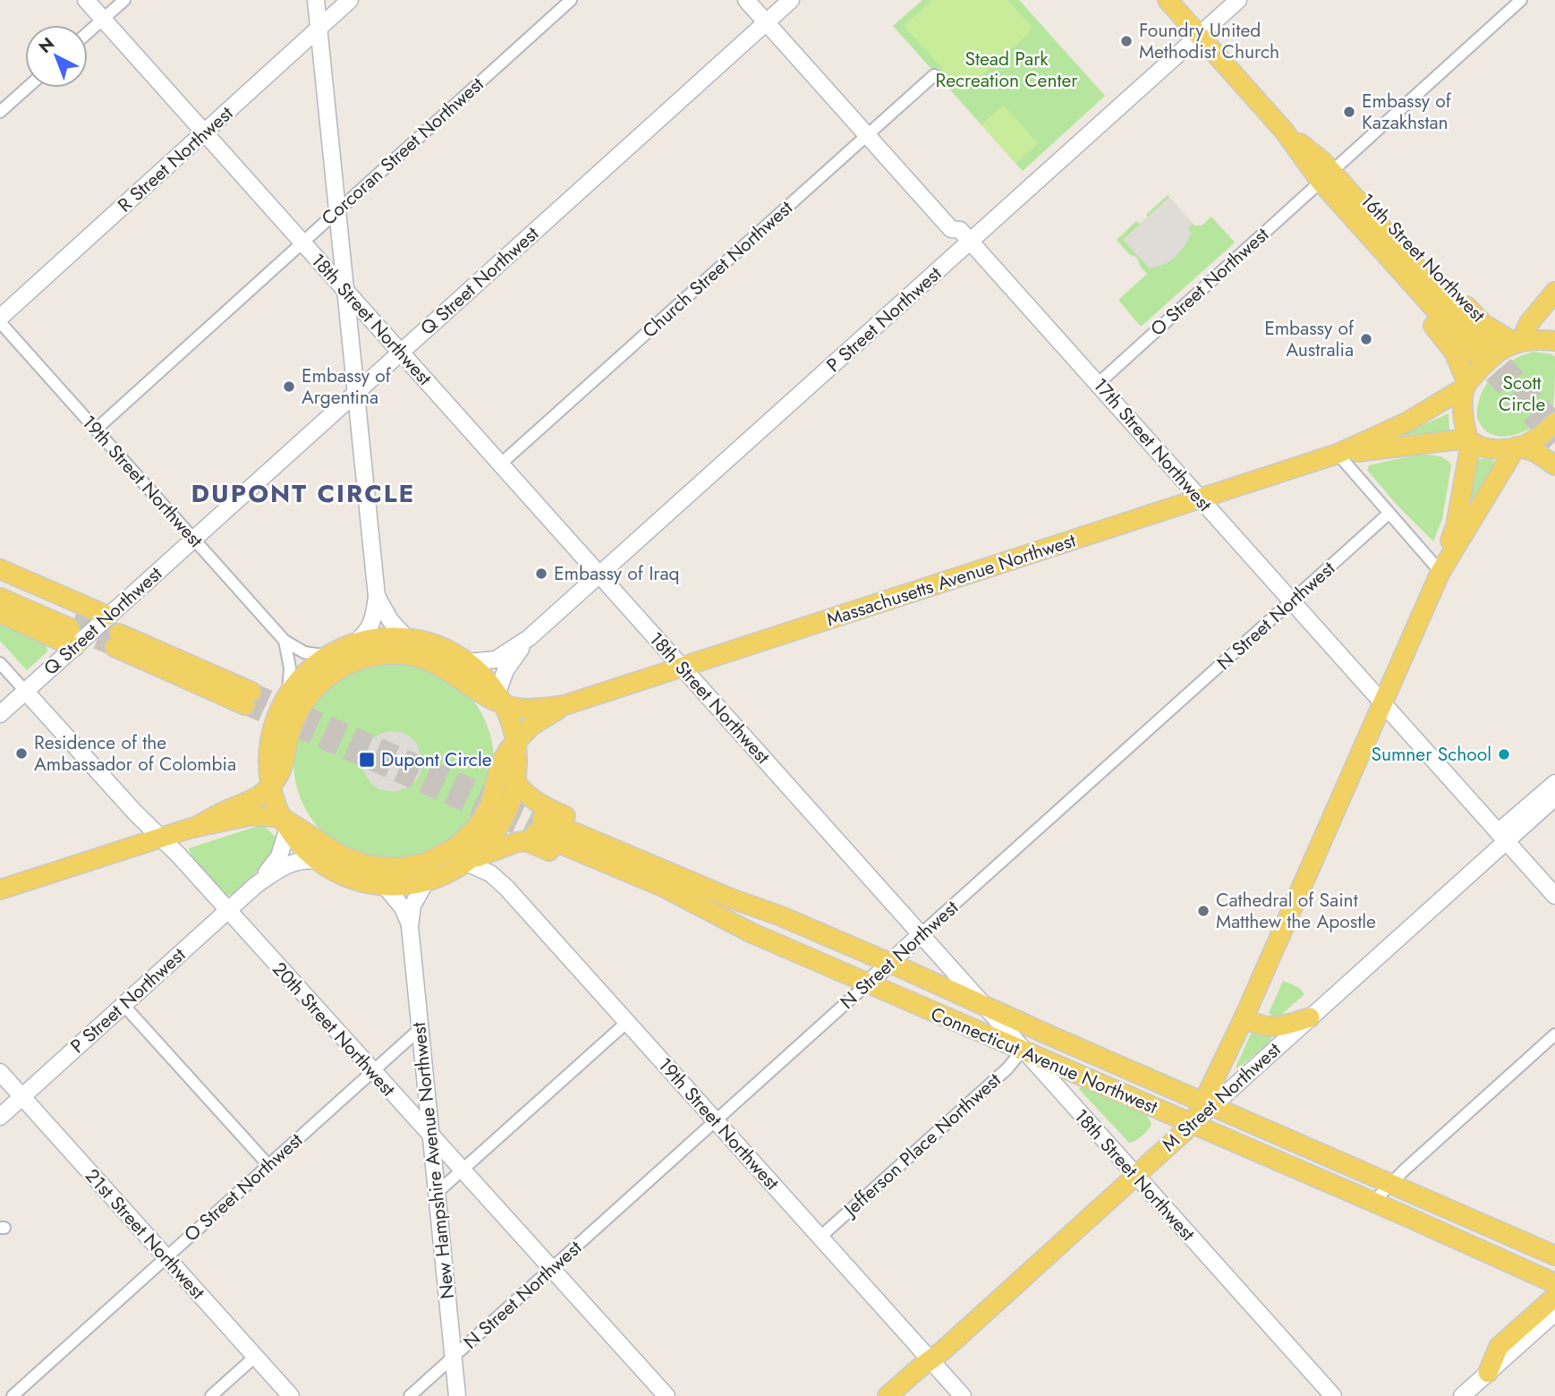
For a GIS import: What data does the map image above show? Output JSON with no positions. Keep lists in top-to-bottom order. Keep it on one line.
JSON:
{"streets":{"main road":["R Street Northwest","16th Street Northwest","Q Street Northwest","18th Street Northwest","P Street Northwest","17th Street Northwest","19th Street Northwest","Massachusetts Avenue Northwest","N Street Northwest","20th Street Northwest","Connecticut Avenue Northwest","M Street Northwest","New Hampshire Avenue Northwest","21st Street Northwest"],"street":["Corcoran Street Northwest","Church Street Northwest","O Street Northwest","Jefferson Place Northwest"]},"crossings":[["Corcoran Street Northwest","18th Street Northwest"],["Corcoran Street Northwest","19th Street Northwest"],["R Street Northwest","18th Street Northwest"],["R Street Northwest","19th Street Northwest"],["16th Street Northwest","O Street Northwest"],["16th Street Northwest","P Street Northwest"],["16th Street Northwest","Massachusetts Avenue Northwest"],["Church Street Northwest","18th Street Northwest"],["Church Street Northwest","17th Street Northwest"],["Q Street Northwest","18th Street Northwest"],["Q Street Northwest","17th Street Northwest"],["Q Street Northwest","19th Street Northwest"],["Q Street Northwest","20th Street Northwest"],["O Street Northwest","17th Street Northwest"],["O Street Northwest","20th Street Northwest"],["O Street Northwest","New Hampshire Avenue Northwest"],["O Street Northwest","21st Street Northwest"],["18th Street Northwest","P Street Northwest"],["18th Street Northwest","Massachusetts Avenue Northwest"],["18th Street Northwest","N Street Northwest"],["18th Street Northwest","Connecticut Avenue Northwest"],["18th Street Northwest","M Street Northwest"],["18th Street Northwest","Jefferson Place Northwest"],["P Street Northwest","17th Street Northwest"],["P Street Northwest","Massachusetts Avenue Northwest"],["P Street Northwest","20th Street Northwest"],["P Street Northwest","21st Street Northwest"],["17th Street Northwest","Massachusetts Avenue Northwest"],["17th Street Northwest","N Street Northwest"],["17th Street Northwest","M Street Northwest"],["19th Street Northwest","N Street Northwest"],["19th Street Northwest","M Street Northwest"],["19th Street Northwest","Jefferson Place Northwest"],["N Street Northwest","20th Street Northwest"],["N Street Northwest","Connecticut Avenue Northwest"],["N Street Northwest","New Hampshire Avenue Northwest"],["20th Street Northwest","New Hampshire Avenue Northwest"],["Connecticut Avenue Northwest","M Street Northwest"],["Connecticut Avenue Northwest","Jefferson Place Northwest"]],"districts":["DUPONT CIRCLE"],"parks":["Stead Park Recreation Center","Scott Circle"],"places":{"other":["Foundry United Methodist Church","Embassy of Kazakhstan","Embassy of Australia","Embassy of Argentina","Embassy of Iraq","Residence of the Ambassador of Colombia","Sumner School","Cathedral of Saint Matthew the Apostle"],"transit":["Dupont Circle"]},"north":"top left"}
